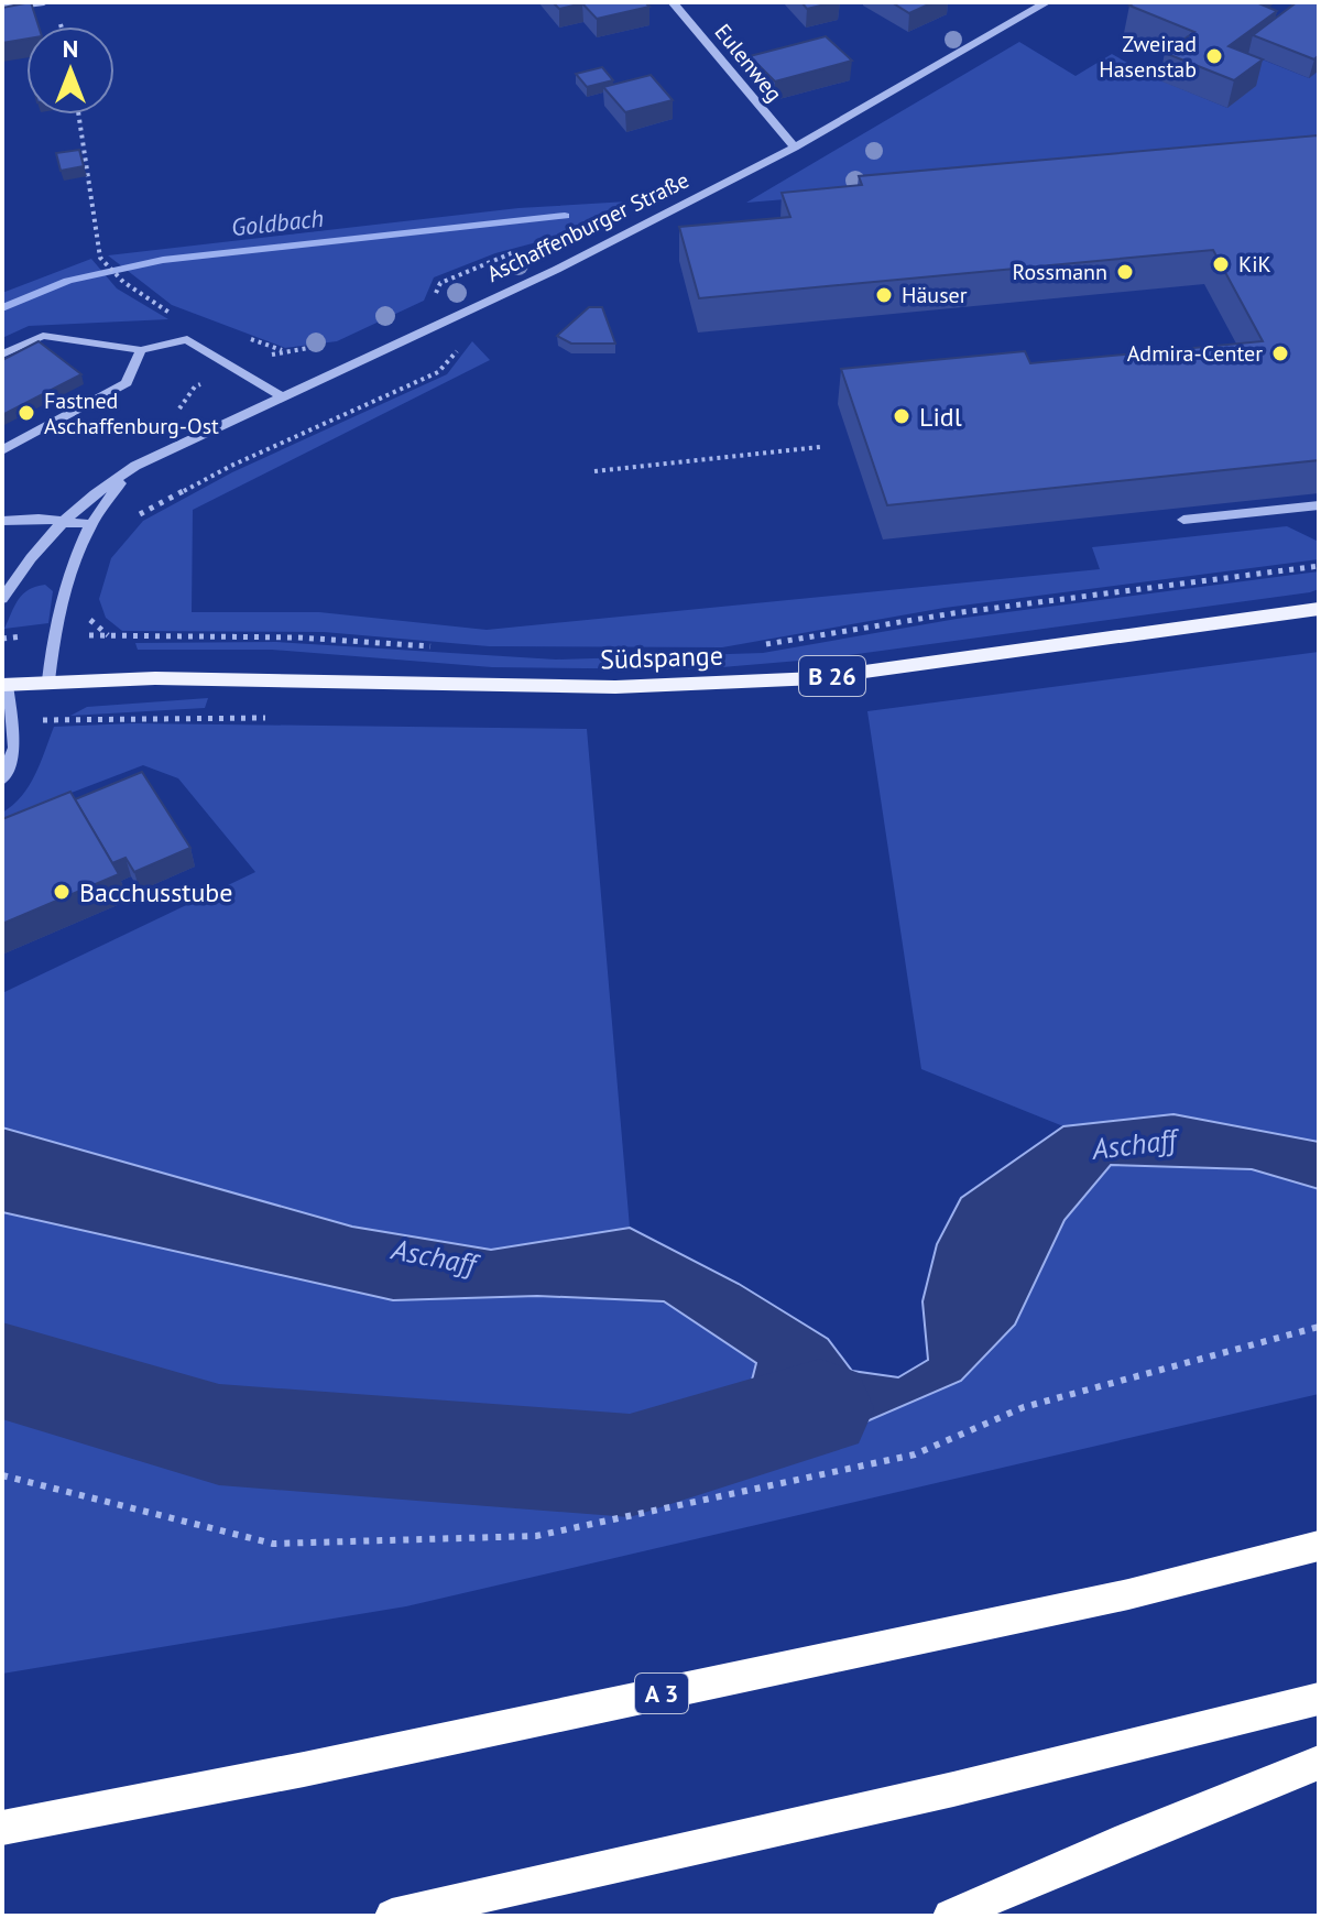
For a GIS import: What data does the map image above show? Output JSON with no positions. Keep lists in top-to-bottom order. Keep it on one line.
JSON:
{"streets":{"highway":["A 3"],"main road":["Südspange","B 26"],"street":["Eulenweg","Aschaffenburger Straße"]},"crossings":[["Eulenweg","Aschaffenburger Straße"],["Aschaffenburger Straße","Südspange"]],"water":["Goldbach","Aschaff"],"places":["Zweirad Hasenstab","KiK","Rossmann","Häuser","Admira-Center","Fastned Aschaffenburg-Ost","Lidl","Bacchusstube"],"north":"top"}
